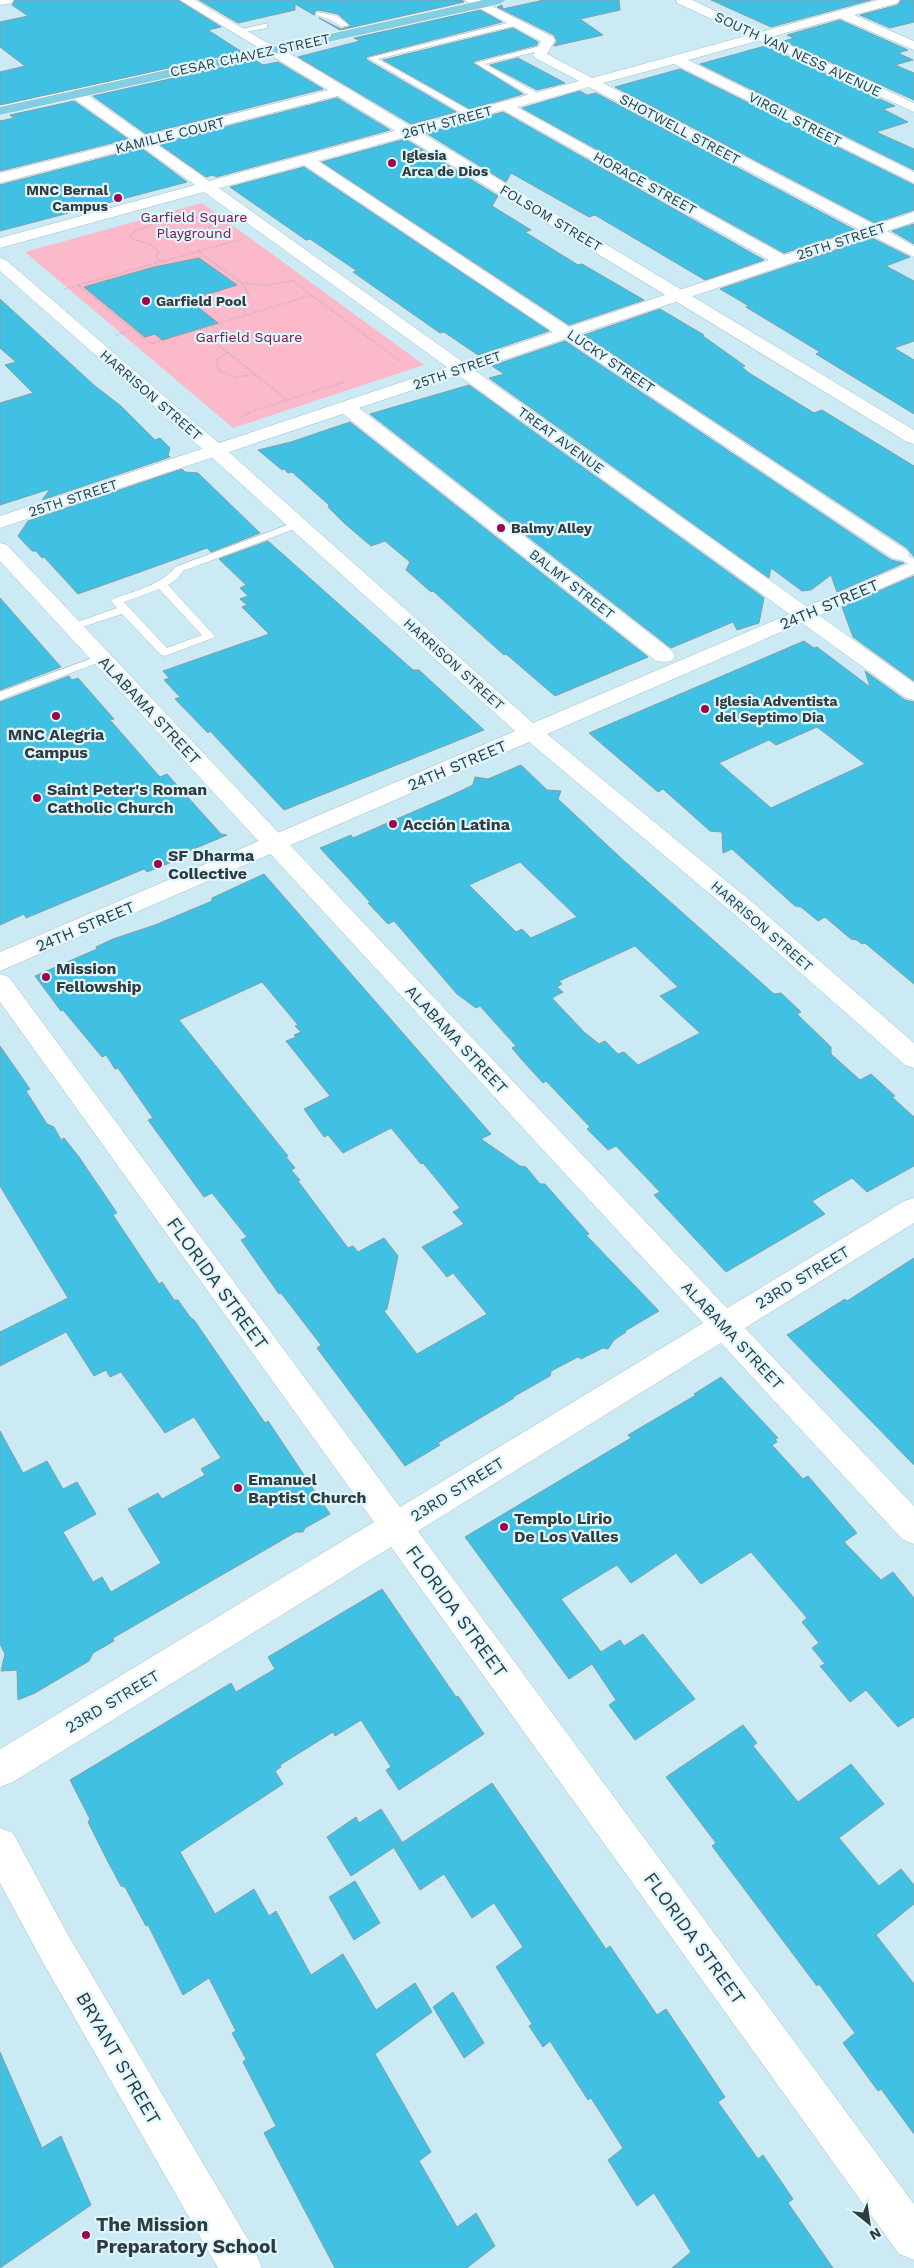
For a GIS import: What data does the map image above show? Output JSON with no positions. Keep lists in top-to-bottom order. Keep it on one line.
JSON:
{"streets":{"main road":["CESAR CHAVEZ STREET"],"street":["SOUTH VAN NESS AVENUE","VIRGIL STREET","26TH STREET","SHOTWELL STREET","KAMILLE COURT","HORACE STREET","FOLSOM STREET","25TH STREET","LUCKY STREET","HARRISON STREET","TREAT AVENUE","BALMY STREET","24TH STREET","ALABAMA STREET","23RD STREET","FLORIDA STREET","BRYANT STREET"]},"crossings":[["SOUTH VAN NESS AVENUE","26TH STREET"],["CESAR CHAVEZ STREET","SHOTWELL STREET"],["CESAR CHAVEZ STREET","FOLSOM STREET"],["CESAR CHAVEZ STREET","TREAT AVENUE"],["VIRGIL STREET","26TH STREET"],["26TH STREET","SHOTWELL STREET"],["26TH STREET","HORACE STREET"],["26TH STREET","FOLSOM STREET"],["26TH STREET","LUCKY STREET"],["26TH STREET","TREAT AVENUE"],["SHOTWELL STREET","25TH STREET"],["KAMILLE COURT","FOLSOM STREET"],["KAMILLE COURT","TREAT AVENUE"],["HORACE STREET","25TH STREET"],["FOLSOM STREET","25TH STREET"],["25TH STREET","LUCKY STREET"],["25TH STREET","HARRISON STREET"],["25TH STREET","TREAT AVENUE"],["25TH STREET","BALMY STREET"],["LUCKY STREET","24TH STREET"],["HARRISON STREET","24TH STREET"],["TREAT AVENUE","24TH STREET"],["BALMY STREET","24TH STREET"],["24TH STREET","ALABAMA STREET"],["ALABAMA STREET","23RD STREET"],["23RD STREET","FLORIDA STREET"]],"parks":["Garfield Square Playground","Garfield Square"],"places":["Iglesia Arca de Dios","MNC Bernal Campus","Garfield Pool","Balmy Alley","Iglesia Adventista del Septimo Dia","MNC Alegria Campus","Saint Peter's Roman Catholic Church","Acción Latina","SF Dharma Collective","Mission Fellowship","Emanuel Baptist Church","Templo Lirio De Los Valles","The Mission Preparatory School"],"north":"bottom right"}
